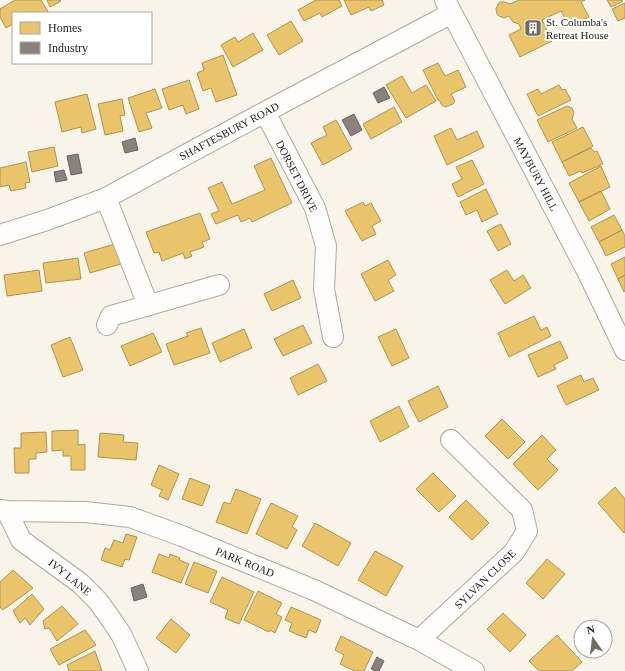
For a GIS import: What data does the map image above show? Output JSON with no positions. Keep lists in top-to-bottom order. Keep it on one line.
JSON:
{"streets":{"street":["SHAFTESBURY ROAD","MAYBURY HILL","DORSET DRIVE","PARK ROAD","IVY LANE","SYLVAN CLOSE"]},"crossings":[["SHAFTESBURY ROAD","MAYBURY HILL"],["SHAFTESBURY ROAD","DORSET DRIVE"],["PARK ROAD","IVY LANE"],["PARK ROAD","SYLVAN CLOSE"]],"places":{"building":["St. Columba's Retreat House"]},"legend":["Homes","Industry"],"north":"top"}
